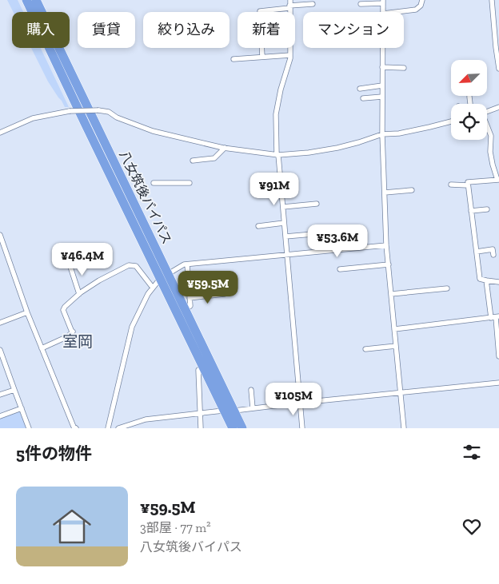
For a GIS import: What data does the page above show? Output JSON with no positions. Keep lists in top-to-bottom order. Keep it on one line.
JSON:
{"streets":{"highway":["八女筑後バイパス"]},"districts":["室岡"],"north":"bottom left","page":{"chip":["購入","賃貸","絞り込み","新着","マンション"],"price":["¥91M","¥53.6M","¥46.4M","¥59.5M","¥105M"],"heading":"5件の物件","list":[{"name":"¥59.5M","note":"3部屋 · 77 m² · 八女筑後バイパス"}]}}
